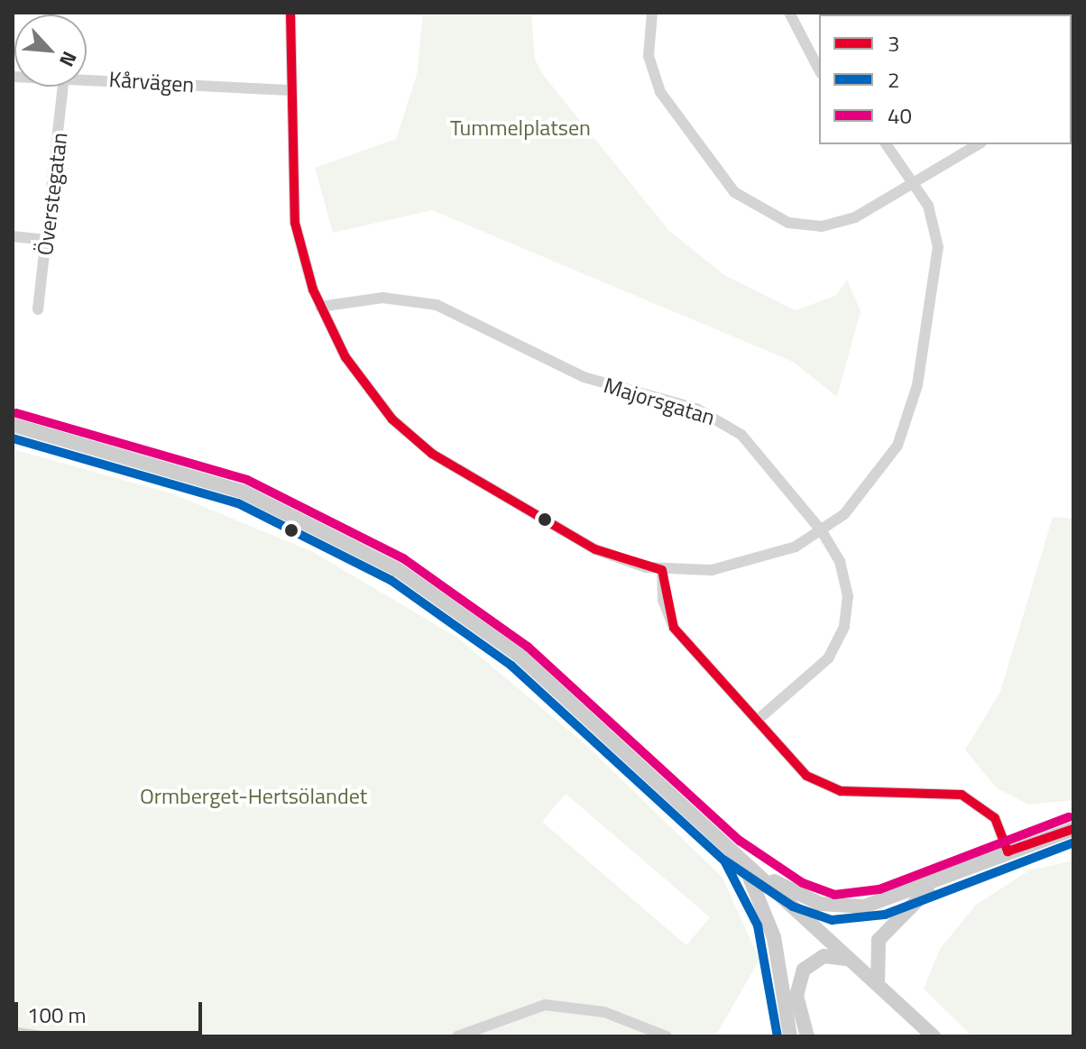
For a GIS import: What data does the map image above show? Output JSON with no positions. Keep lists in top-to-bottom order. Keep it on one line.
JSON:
{"streets":{"street":["Kårvägen","Överstegatan","Majorsgatan"]},"parks":["Tummelplatsen","Ormberget-Hertsölandet"],"lines":["transit line 3","transit line 40","transit line 2"],"legend":["3","2","40"],"scale_bar":"100 m","north":"bottom right"}
